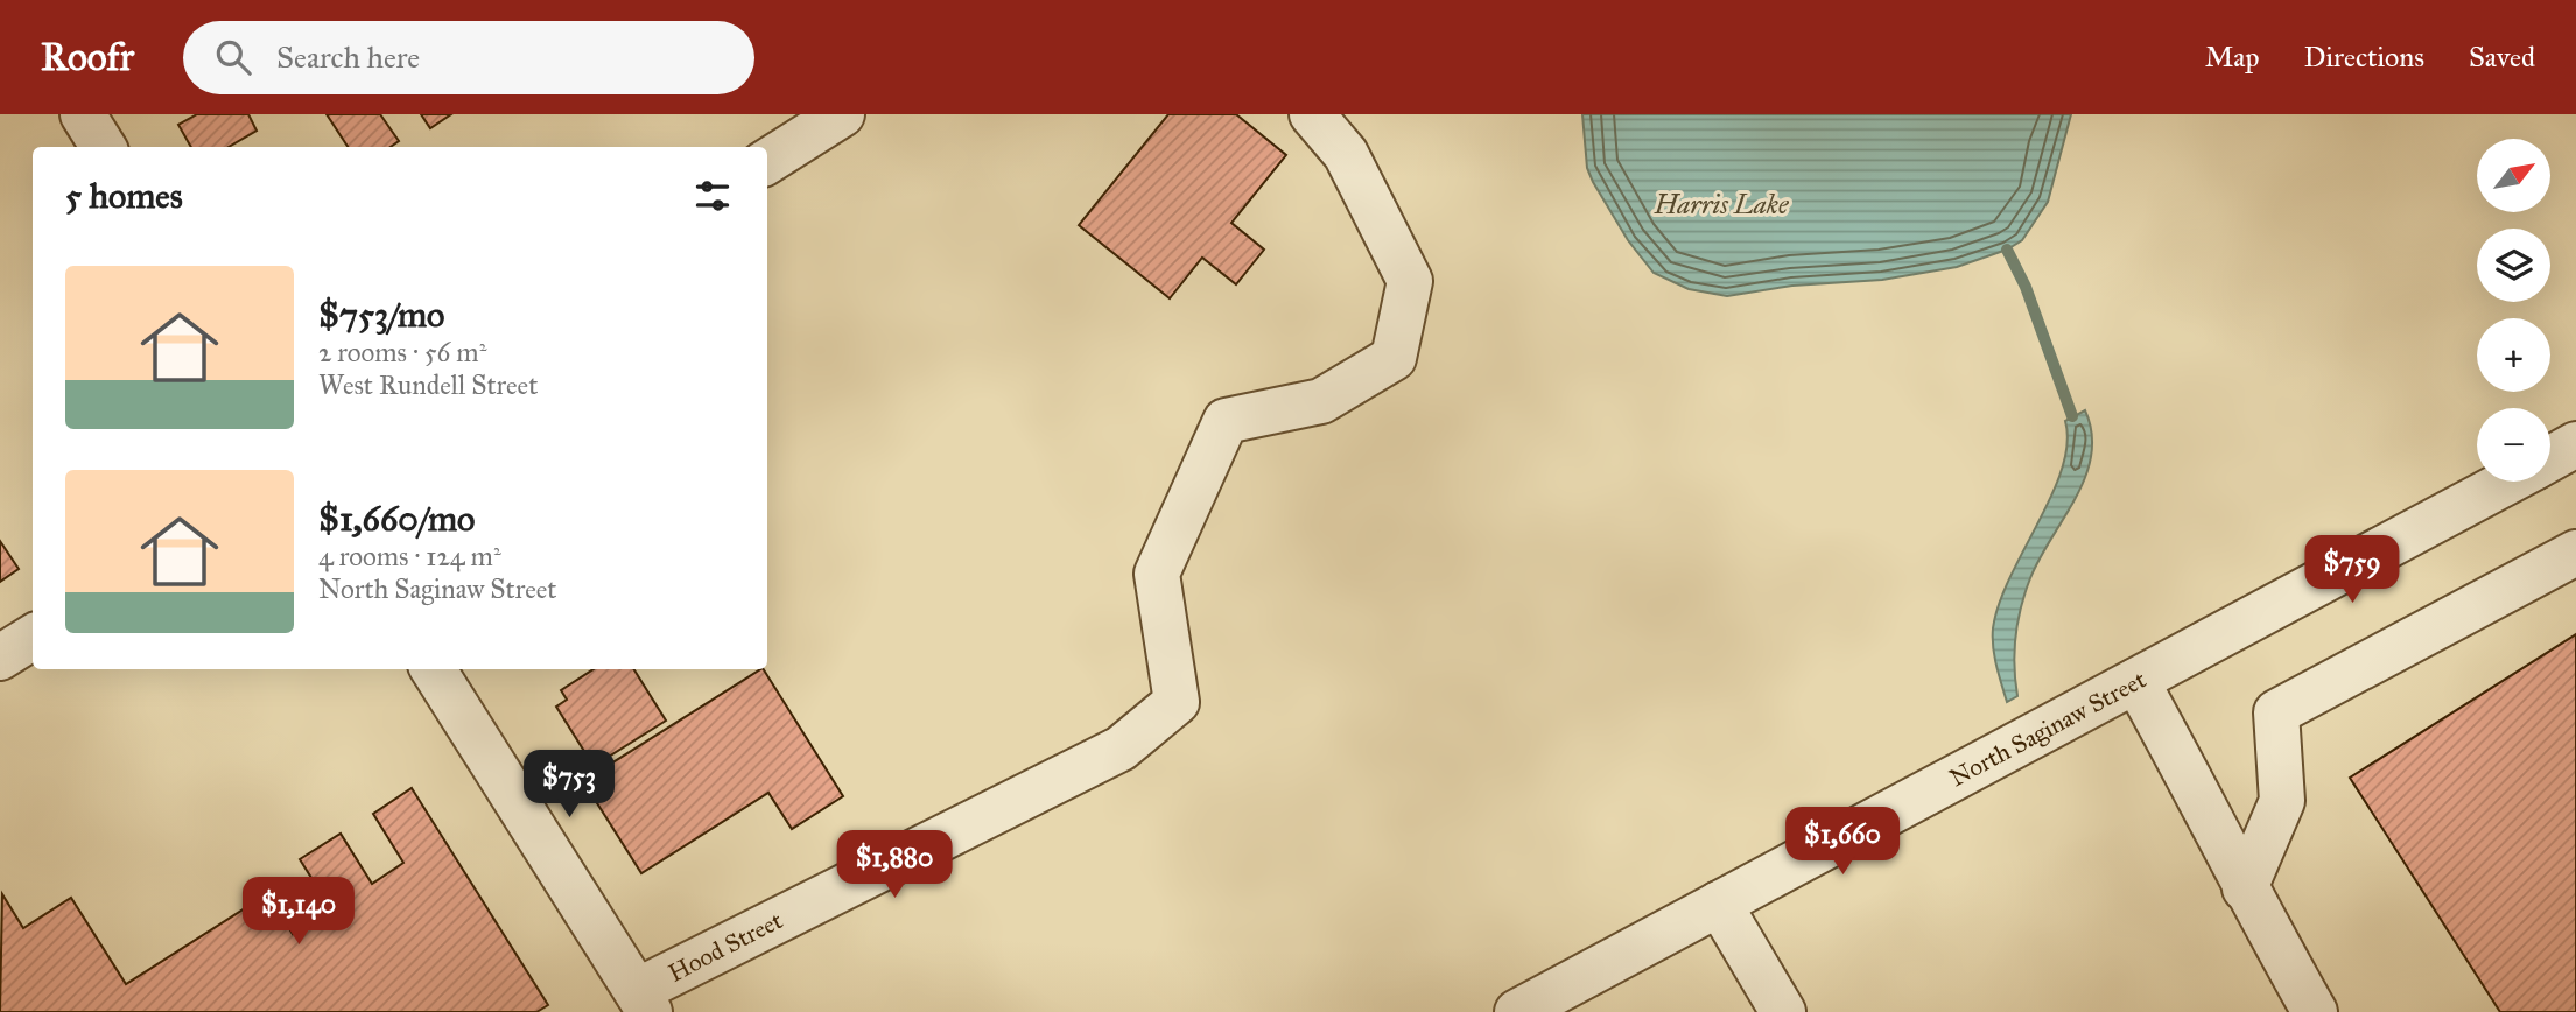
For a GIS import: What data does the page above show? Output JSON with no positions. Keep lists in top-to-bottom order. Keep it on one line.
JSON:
{"streets":{"street":["North Saginaw Street","Hood Street"]},"water":["Harris Lake"],"north":"top right","page":{"header":"Roofr","search":"Search here","nav":["Map","Directions","Saved"],"map_buttons":["+","−"],"heading":"5 homes","list":[{"name":"$753/mo","note":"2 rooms · 56 m² · West Rundell Street"},{"name":"$1,660/mo","note":"4 rooms · 124 m² · North Saginaw Street"}],"price":["$759","$753","$1,660","$1,880","$1,140"]}}
